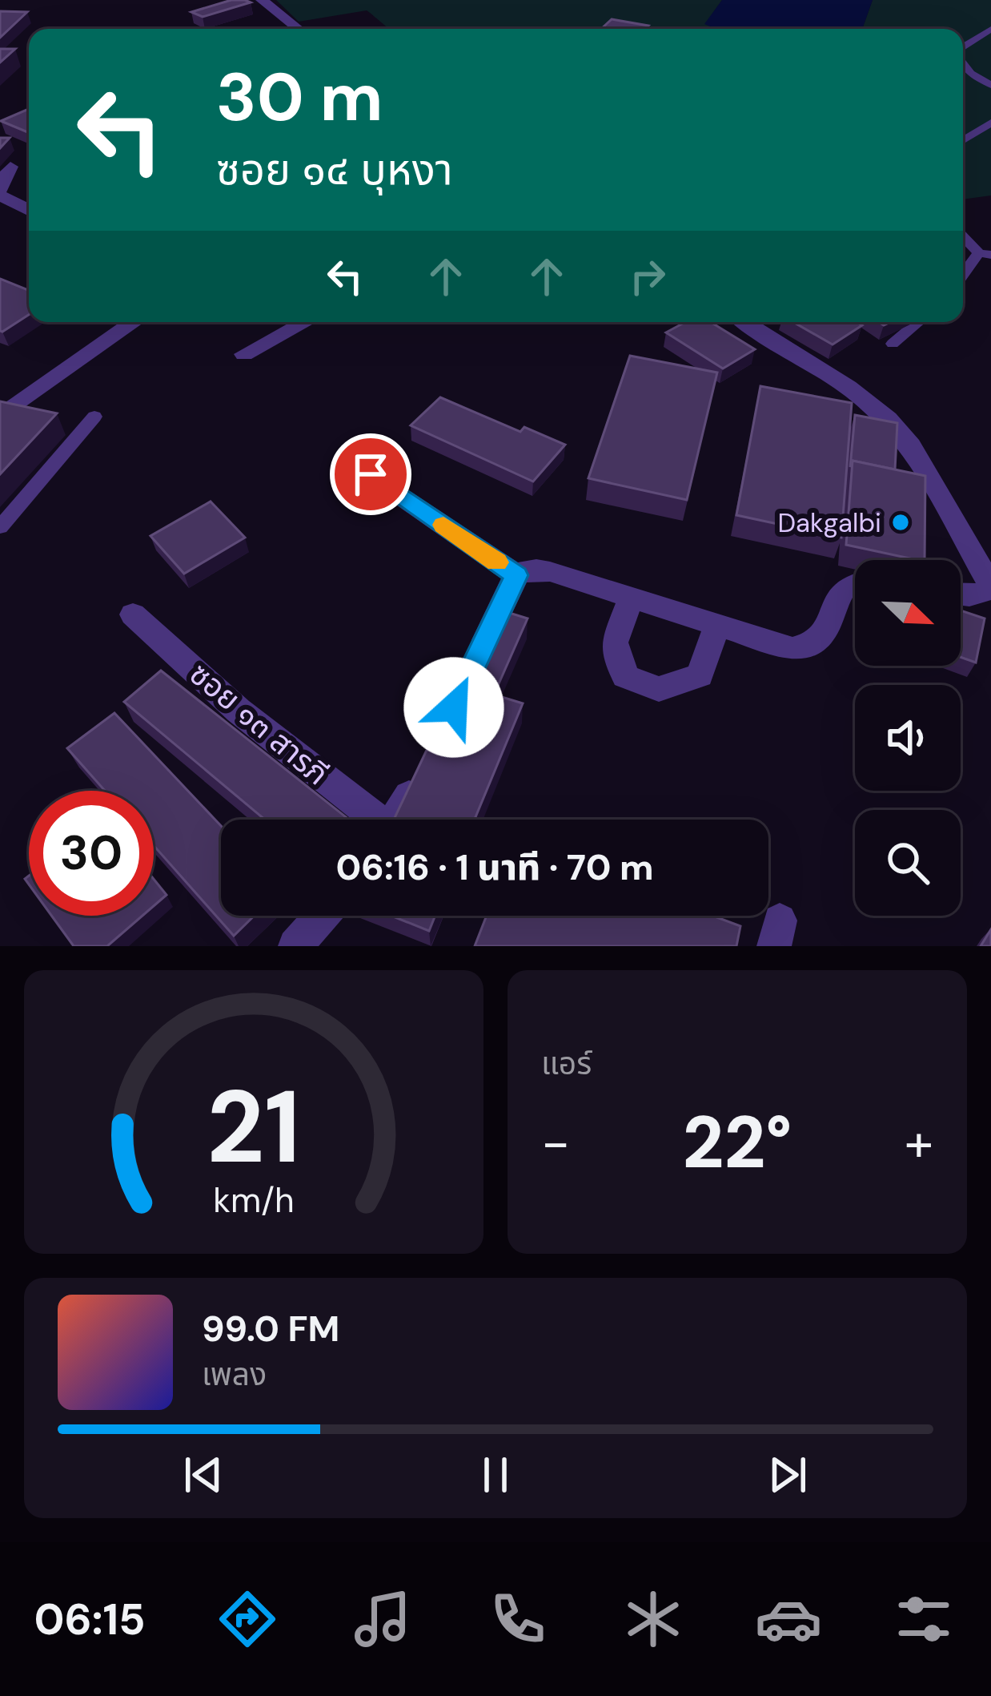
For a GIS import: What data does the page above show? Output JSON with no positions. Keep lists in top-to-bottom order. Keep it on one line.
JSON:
{"streets":{"street":["ซอย ๑๓ สารภี"]},"places":["Dakgalbi"],"north":"bottom right","page":{"turn":["30 m","ซอย ๑๔ บุหงา"],"limit":"30","trip":"06:16 · 1 นาที · 70 m","tile":"แอร์","heat":["−","22°","+"],"song":["99.0 FM","เพลง"],"tabs":"06:15","gauge":["21","km/h"]}}
